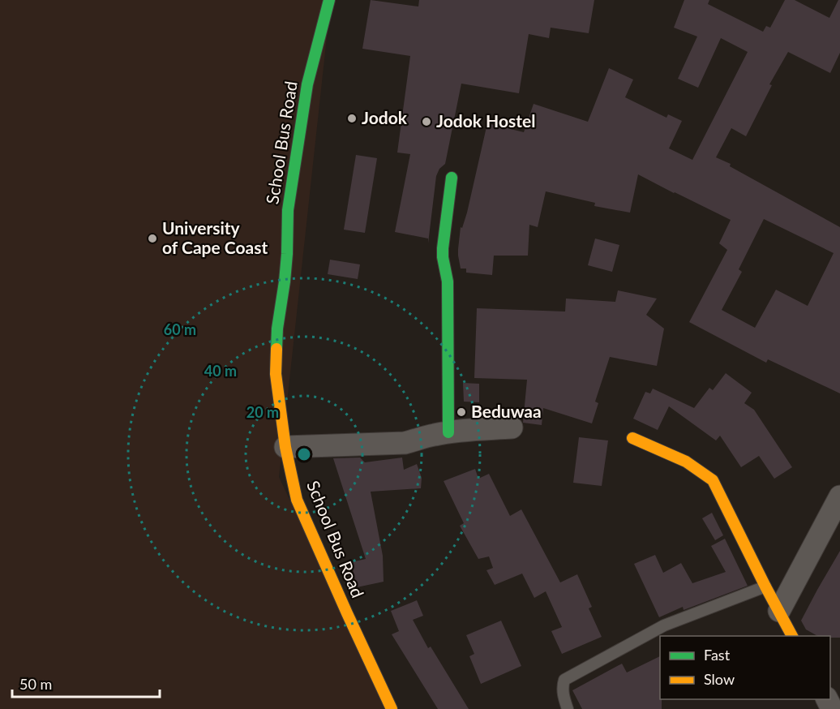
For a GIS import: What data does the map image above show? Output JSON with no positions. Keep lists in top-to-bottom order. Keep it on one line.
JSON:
{"streets":{"street":["School Bus Road"]},"places":["Jodok","Jodok Hostel","University of Cape Coast","Beduwaa"],"legend":["Fast","Slow"],"scale_bar":"50 m","rings":["60 m","40 m","20 m"]}
